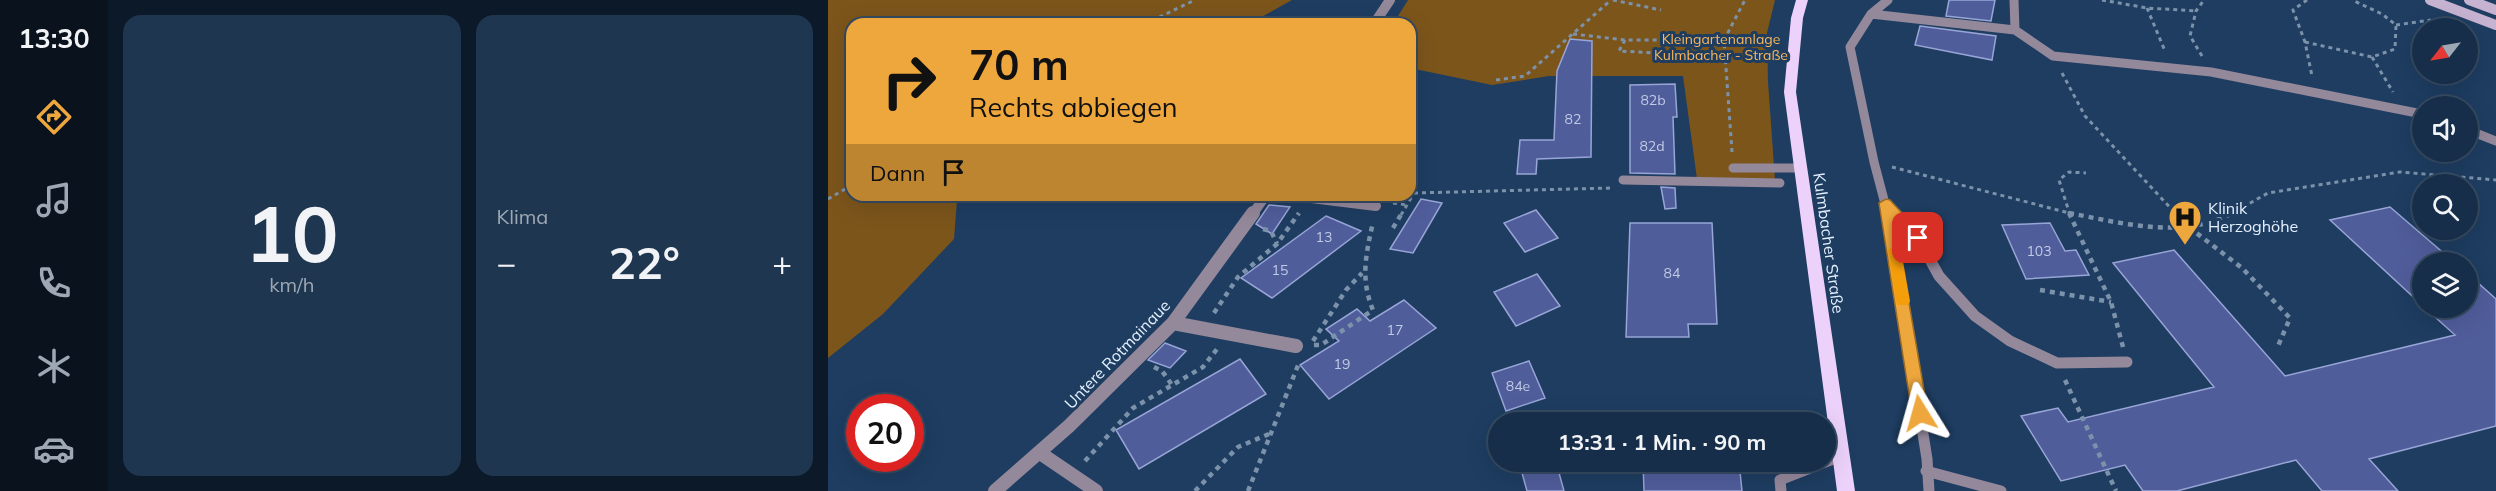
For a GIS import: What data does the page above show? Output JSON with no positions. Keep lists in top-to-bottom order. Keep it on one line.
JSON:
{"streets":{"main road":["Kulmbacher Straße"],"street":["Untere Rotmainaue"]},"parks":["Kleingartenanlage Kulmbacher - Straße"],"places":{"hospital":["Klinik Herzoghöhe"]},"house_numbers":["82b","82","82d","13","103","15","84","17","19","84e"],"north":"bottom left","page":{"tabs":"13:30","tile":[["10","km/h"],"Klima"],"turn":["70 m","Rechts abbiegen"],"then":"Dann","heat":["−","22°","+"],"limit":"20","trip":"13:31 · 1 Min. · 90 m"}}
